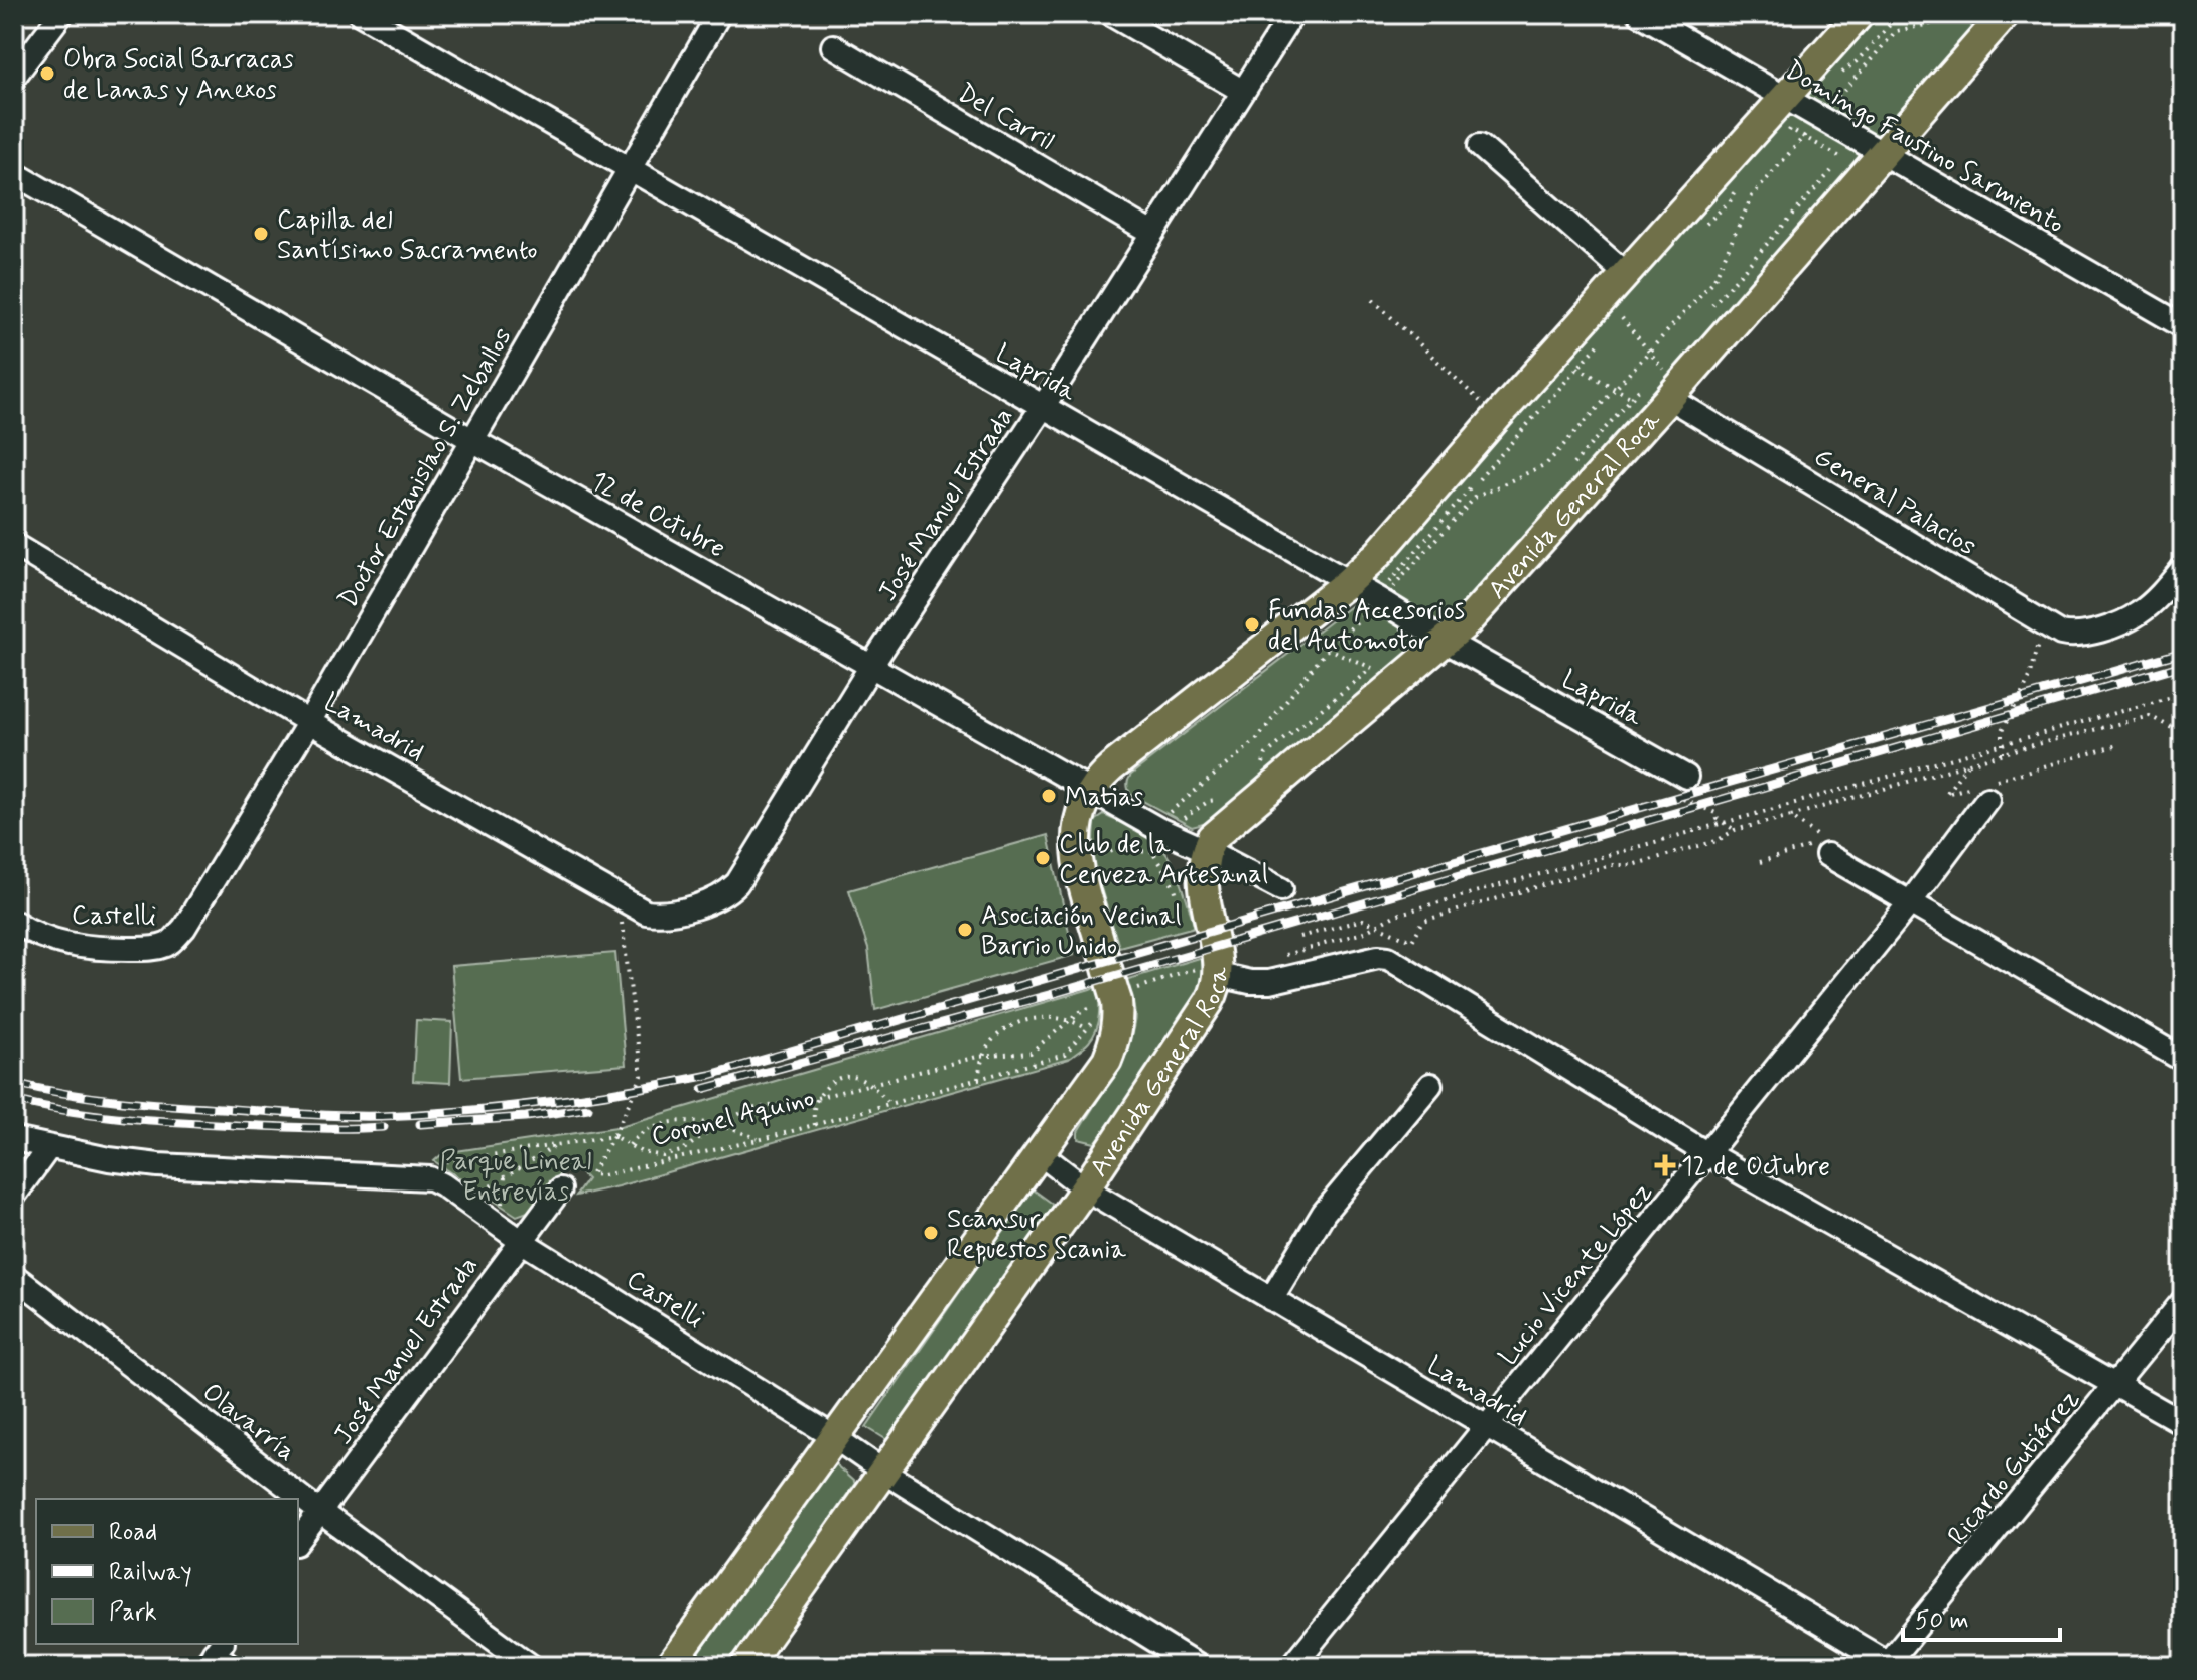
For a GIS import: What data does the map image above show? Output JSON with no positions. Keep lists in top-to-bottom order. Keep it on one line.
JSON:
{"streets":{"main road":["Avenida General Roca"],"street":["Del Carril","Domingo Faustino Sarmiento","Laprida","Doctor Estanislao S. Zeballos","General Palacios","José Manuel Estrada","12 de Octubre","Lamadrid","Castelli","Lucio Vicente López","Olavarría","Ricardo Gutiérrez"],"path":["Coronel Aquino"]},"crossings":[["Del Carril","José Manuel Estrada"],["Domingo Faustino Sarmiento","Avenida General Roca"],["Laprida","Doctor Estanislao S. Zeballos"],["Laprida","José Manuel Estrada"],["Laprida","Avenida General Roca"],["Doctor Estanislao S. Zeballos","12 de Octubre"],["Doctor Estanislao S. Zeballos","Lamadrid"],["Doctor Estanislao S. Zeballos","Castelli"],["General Palacios","Avenida General Roca"],["José Manuel Estrada","12 de Octubre"],["José Manuel Estrada","Lamadrid"],["José Manuel Estrada","Castelli"],["José Manuel Estrada","Olavarría"],["Avenida General Roca","12 de Octubre"],["Avenida General Roca","Lamadrid"],["Avenida General Roca","Castelli"],["Avenida General Roca","Coronel Aquino"],["Lamadrid","Lucio Vicente López"],["Lamadrid","Ricardo Gutiérrez"]],"parks":["Parque Lineal Entrevías"],"places":{"other":["Obra Social Barracas de Lanas y Anexos","Capilla del Santísimo Sacramento","Fundas Accesorios del Automotor","Matias","Club de la Cerveza Artesanal","Asociación Vecinal Barrio Unido","Scansur Repuestos Scania"],"health":["12 de Octubre"]},"legend":["Road","Railway","Park"],"scale_bar":"50 m"}
